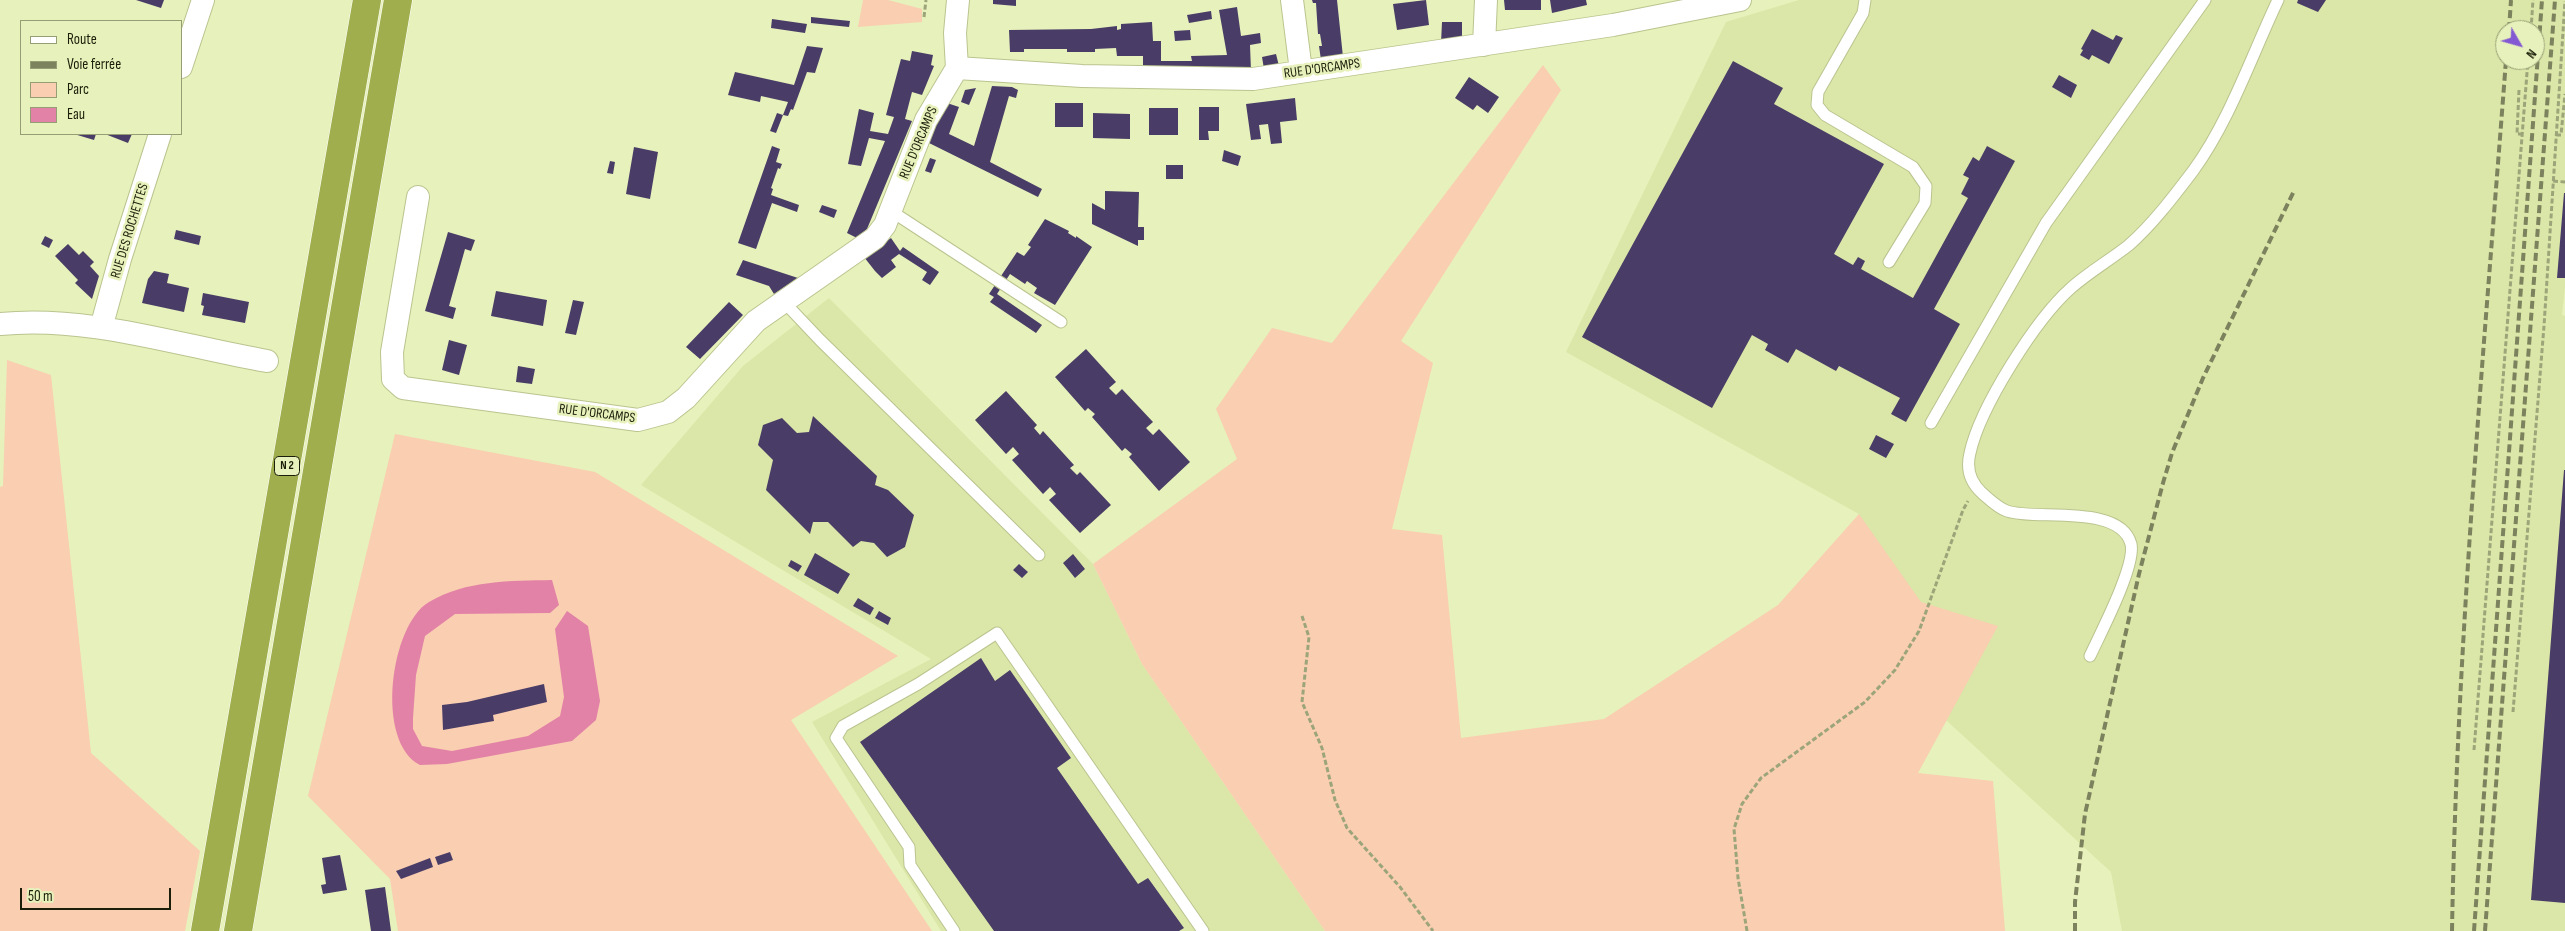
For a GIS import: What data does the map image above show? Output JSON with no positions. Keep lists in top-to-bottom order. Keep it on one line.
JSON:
{"streets":{"highway":["N 2"],"street":["RUE D'ORCAMPS","RUE DES ROCHETTES"]},"legend":["Route","Voie ferrée","Parc","Eau"],"scale_bar":"50 m","north":"bottom right"}
